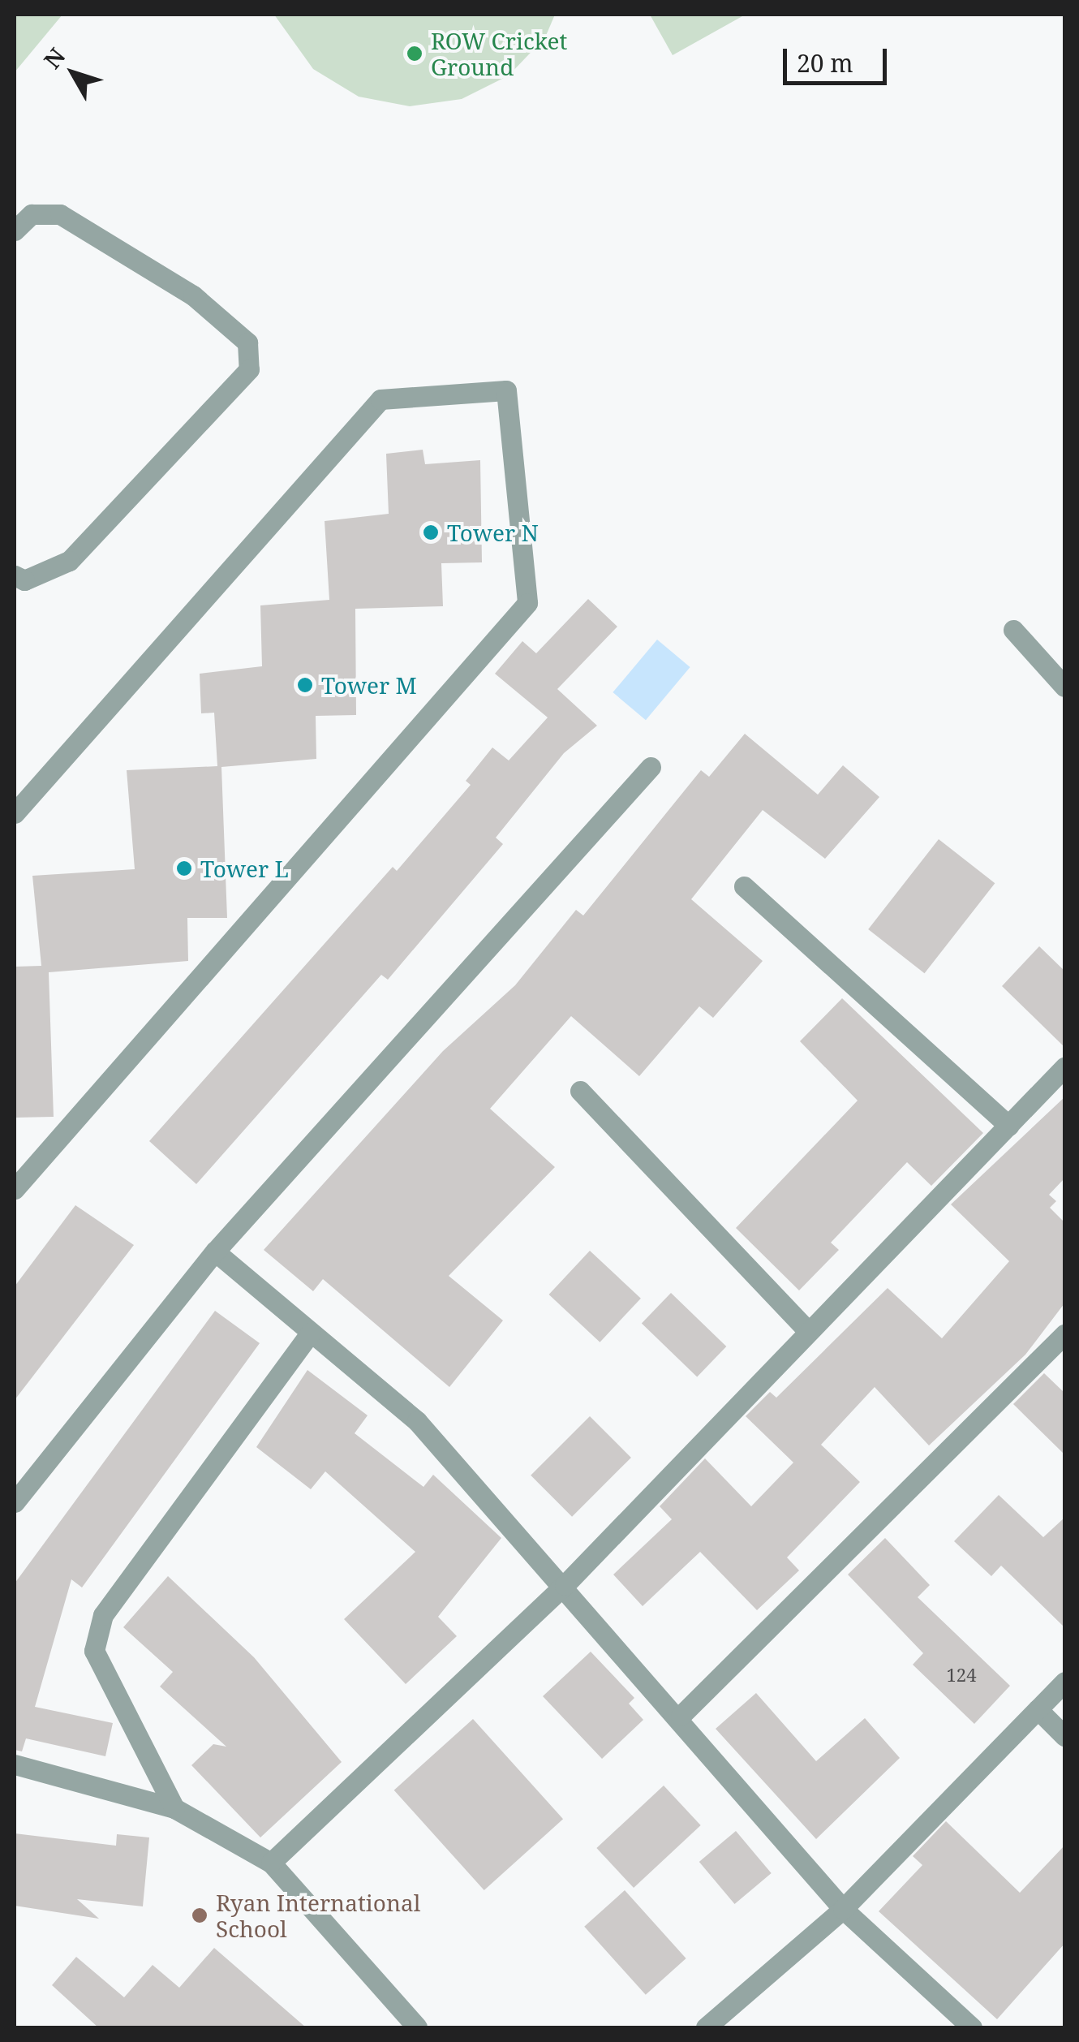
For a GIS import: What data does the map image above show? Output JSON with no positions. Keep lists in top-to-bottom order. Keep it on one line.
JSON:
{"places":["ROW Cricket Ground","Tower N","Tower M","Tower L","Ryan International School"],"house_numbers":["124"],"scale_bar":"20 m","north":"top left"}
